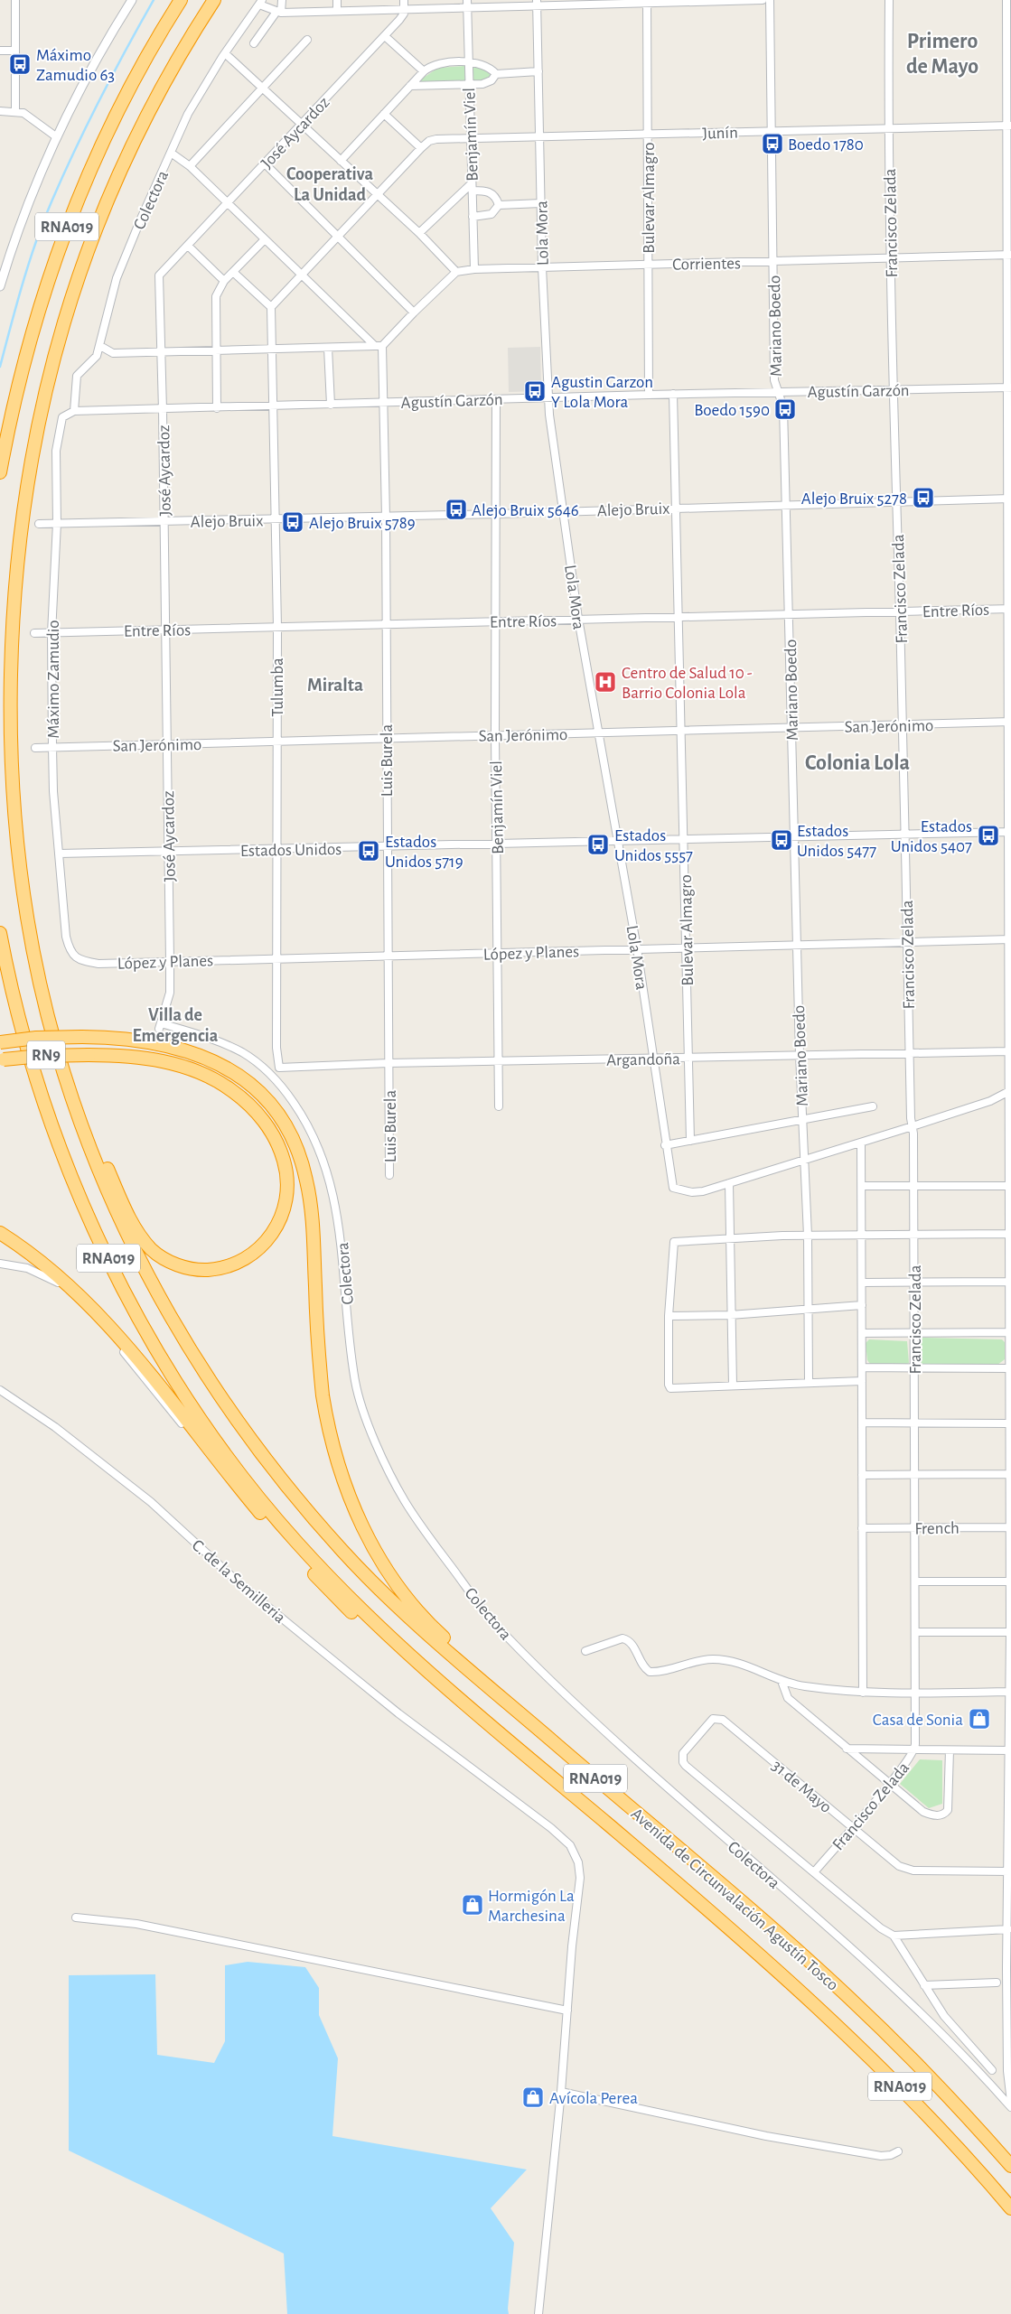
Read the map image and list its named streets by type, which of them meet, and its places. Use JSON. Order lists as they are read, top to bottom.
{
  "streets": {
    "highway": ["RNA019", "RN9", "Avenida de Circunvalación Agustín Tosco"],
    "street": [
      "José Aycardoz",
      "Junín",
      "Benjamín Viel",
      "Bulevar Almagro",
      "Colectora",
      "Francisco Zelada",
      "Lola Mora",
      "Corrientes",
      "Mariano Boedo",
      "Agustín Garzón",
      "Alejo Bruix",
      "Entre Ríos",
      "Máximo Zamudio",
      "Tulumba",
      "San Jerónimo",
      "Luis Burela",
      "Estados Unidos",
      "López y Planes",
      "Argandoña",
      "French",
      "C. de la Semilleria",
      "31 de Mayo"
    ]
  },
  "crossings": [
    ["José Aycardoz", "Colectora"],
    ["José Aycardoz", "Agustín Garzón"],
    ["José Aycardoz", "Alejo Bruix"],
    ["José Aycardoz", "Entre Ríos"],
    ["José Aycardoz", "San Jerónimo"],
    ["José Aycardoz", "Estados Unidos"],
    ["José Aycardoz", "López y Planes"],
    ["Junín", "Benjamín Viel"],
    ["Junín", "Bulevar Almagro"],
    ["Junín", "Francisco Zelada"],
    ["Junín", "Lola Mora"],
    ["Junín", "Mariano Boedo"],
    ["Benjamín Viel", "Corrientes"],
    ["Benjamín Viel", "Agustín Garzón"],
    ["Benjamín Viel", "Alejo Bruix"],
    ["Benjamín Viel", "Entre Ríos"],
    ["Benjamín Viel", "San Jerónimo"],
    ["Benjamín Viel", "Estados Unidos"],
    ["Benjamín Viel", "López y Planes"],
    ["Benjamín Viel", "Argandoña"],
    ["Bulevar Almagro", "Corrientes"],
    ["Bulevar Almagro", "Agustín Garzón"],
    ["Bulevar Almagro", "Alejo Bruix"],
    ["Bulevar Almagro", "Entre Ríos"],
    ["Bulevar Almagro", "San Jerónimo"],
    ["Bulevar Almagro", "Estados Unidos"],
    ["Bulevar Almagro", "López y Planes"],
    ["Bulevar Almagro", "Argandoña"],
    ["Colectora", "Agustín Garzón"],
    ["Colectora", "Máximo Zamudio"],
    ["Francisco Zelada", "Corrientes"],
    ["Francisco Zelada", "Agustín Garzón"],
    ["Francisco Zelada", "Alejo Bruix"],
    ["Francisco Zelada", "Entre Ríos"],
    ["Francisco Zelada", "San Jerónimo"],
    ["Francisco Zelada", "Estados Unidos"],
    ["Francisco Zelada", "López y Planes"],
    ["Francisco Zelada", "Argandoña"],
    ["Francisco Zelada", "French"],
    ["Francisco Zelada", "31 de Mayo"],
    ["Lola Mora", "Corrientes"],
    ["Lola Mora", "Agustín Garzón"],
    ["Lola Mora", "Alejo Bruix"],
    ["Lola Mora", "Entre Ríos"],
    ["Lola Mora", "San Jerónimo"],
    ["Lola Mora", "Estados Unidos"],
    ["Lola Mora", "López y Planes"],
    ["Lola Mora", "Argandoña"],
    ["Corrientes", "Mariano Boedo"],
    ["Mariano Boedo", "Agustín Garzón"],
    ["Mariano Boedo", "Alejo Bruix"],
    ["Mariano Boedo", "Entre Ríos"],
    ["Mariano Boedo", "San Jerónimo"],
    ["Mariano Boedo", "Estados Unidos"],
    ["Mariano Boedo", "López y Planes"],
    ["Mariano Boedo", "Argandoña"],
    ["Agustín Garzón", "Máximo Zamudio"],
    ["Agustín Garzón", "Tulumba"],
    ["Agustín Garzón", "Luis Burela"],
    ["Alejo Bruix", "Máximo Zamudio"],
    ["Alejo Bruix", "Tulumba"],
    ["Alejo Bruix", "Luis Burela"],
    ["Entre Ríos", "Máximo Zamudio"],
    ["Entre Ríos", "Tulumba"],
    ["Entre Ríos", "Luis Burela"],
    ["Máximo Zamudio", "San Jerónimo"],
    ["Máximo Zamudio", "Estados Unidos"],
    ["Máximo Zamudio", "López y Planes"],
    ["Tulumba", "San Jerónimo"],
    ["Tulumba", "Estados Unidos"],
    ["Tulumba", "López y Planes"],
    ["Tulumba", "Argandoña"],
    ["San Jerónimo", "Luis Burela"],
    ["Luis Burela", "Estados Unidos"],
    ["Luis Burela", "López y Planes"],
    ["Luis Burela", "Argandoña"],
    ["RN9", "Avenida de Circunvalación Agustín Tosco"]
  ],
  "districts": [
    "Primero de Mayo",
    "Cooperativa La Unidad",
    "Miralta",
    "Colonia Lola",
    "Villa de Emergencia"
  ],
  "places": {
    "bus stop": [
      "Máximo Zamudio 63",
      "Boedo 1780",
      "Agustin Garzon Y Lola Mora",
      "Boedo 1590",
      "Alejo Bruix 5278",
      "Alejo Bruix 5646",
      "Alejo Bruix 5789",
      "Estados Unidos 5407",
      "Estados Unidos 5477",
      "Estados Unidos 5557",
      "Estados Unidos 5719"
    ],
    "hospital": ["Centro de Salud 10 - Barrio Colonia Lola"],
    "shop": ["Casa de Sonia", "Hormigón La Marchesina", "Avícola Perea"]
  }
}
